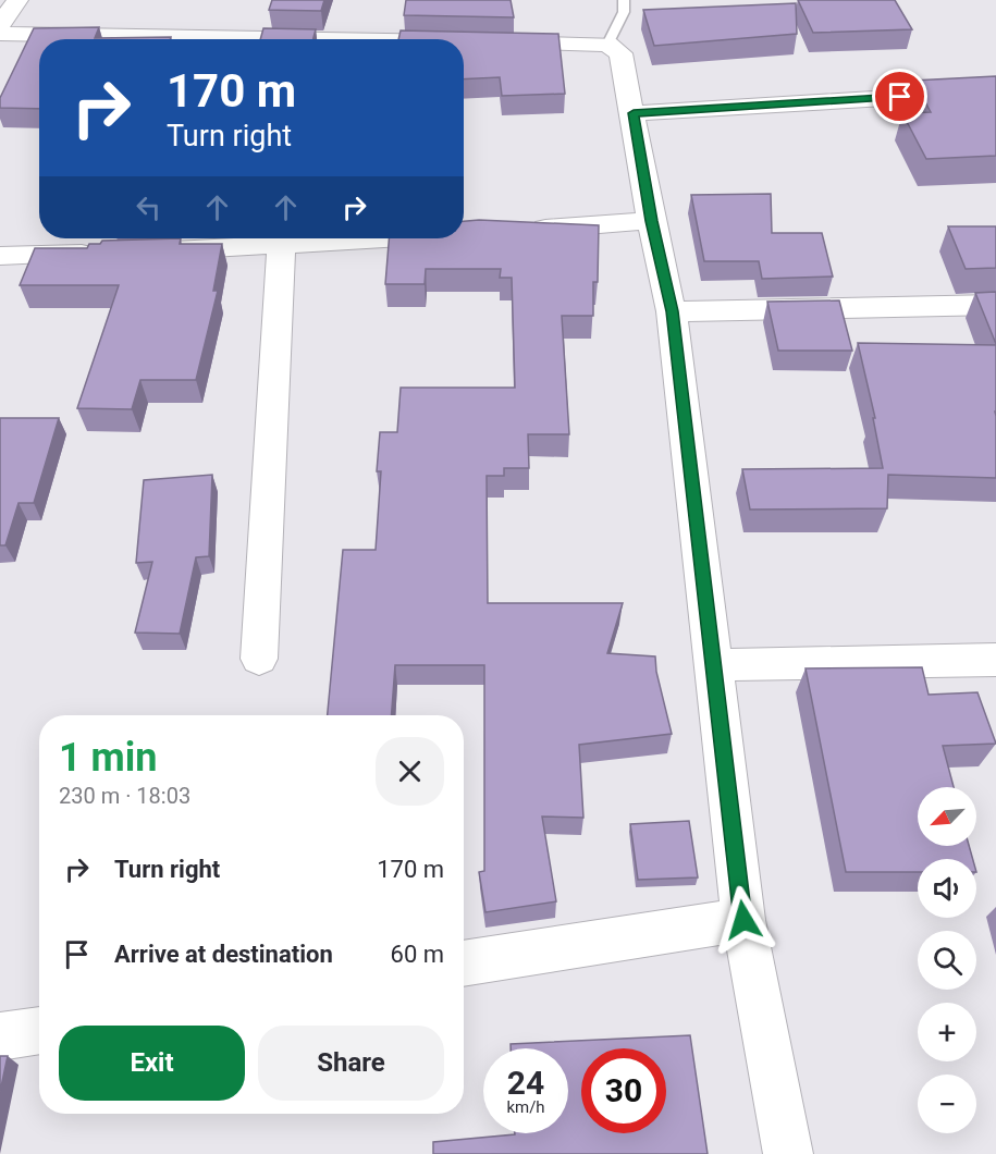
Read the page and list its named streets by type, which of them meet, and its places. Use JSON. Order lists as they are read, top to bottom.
{
  "north": "bottom left",
  "page": {
    "turn": ["170 m", "Turn right"],
    "heading": ["1 min", "230 m · 18:03"],
    "map_buttons": ["+", "−"],
    "list": [
      {
        "name": "Turn right",
        "value": "170 m"
      },
      {
        "name": "Arrive at destination",
        "value": "60 m"
      }
    ],
    "buttons": ["Exit", "Share"],
    "speed": "24 km/h",
    "limit": "30"
  }
}
